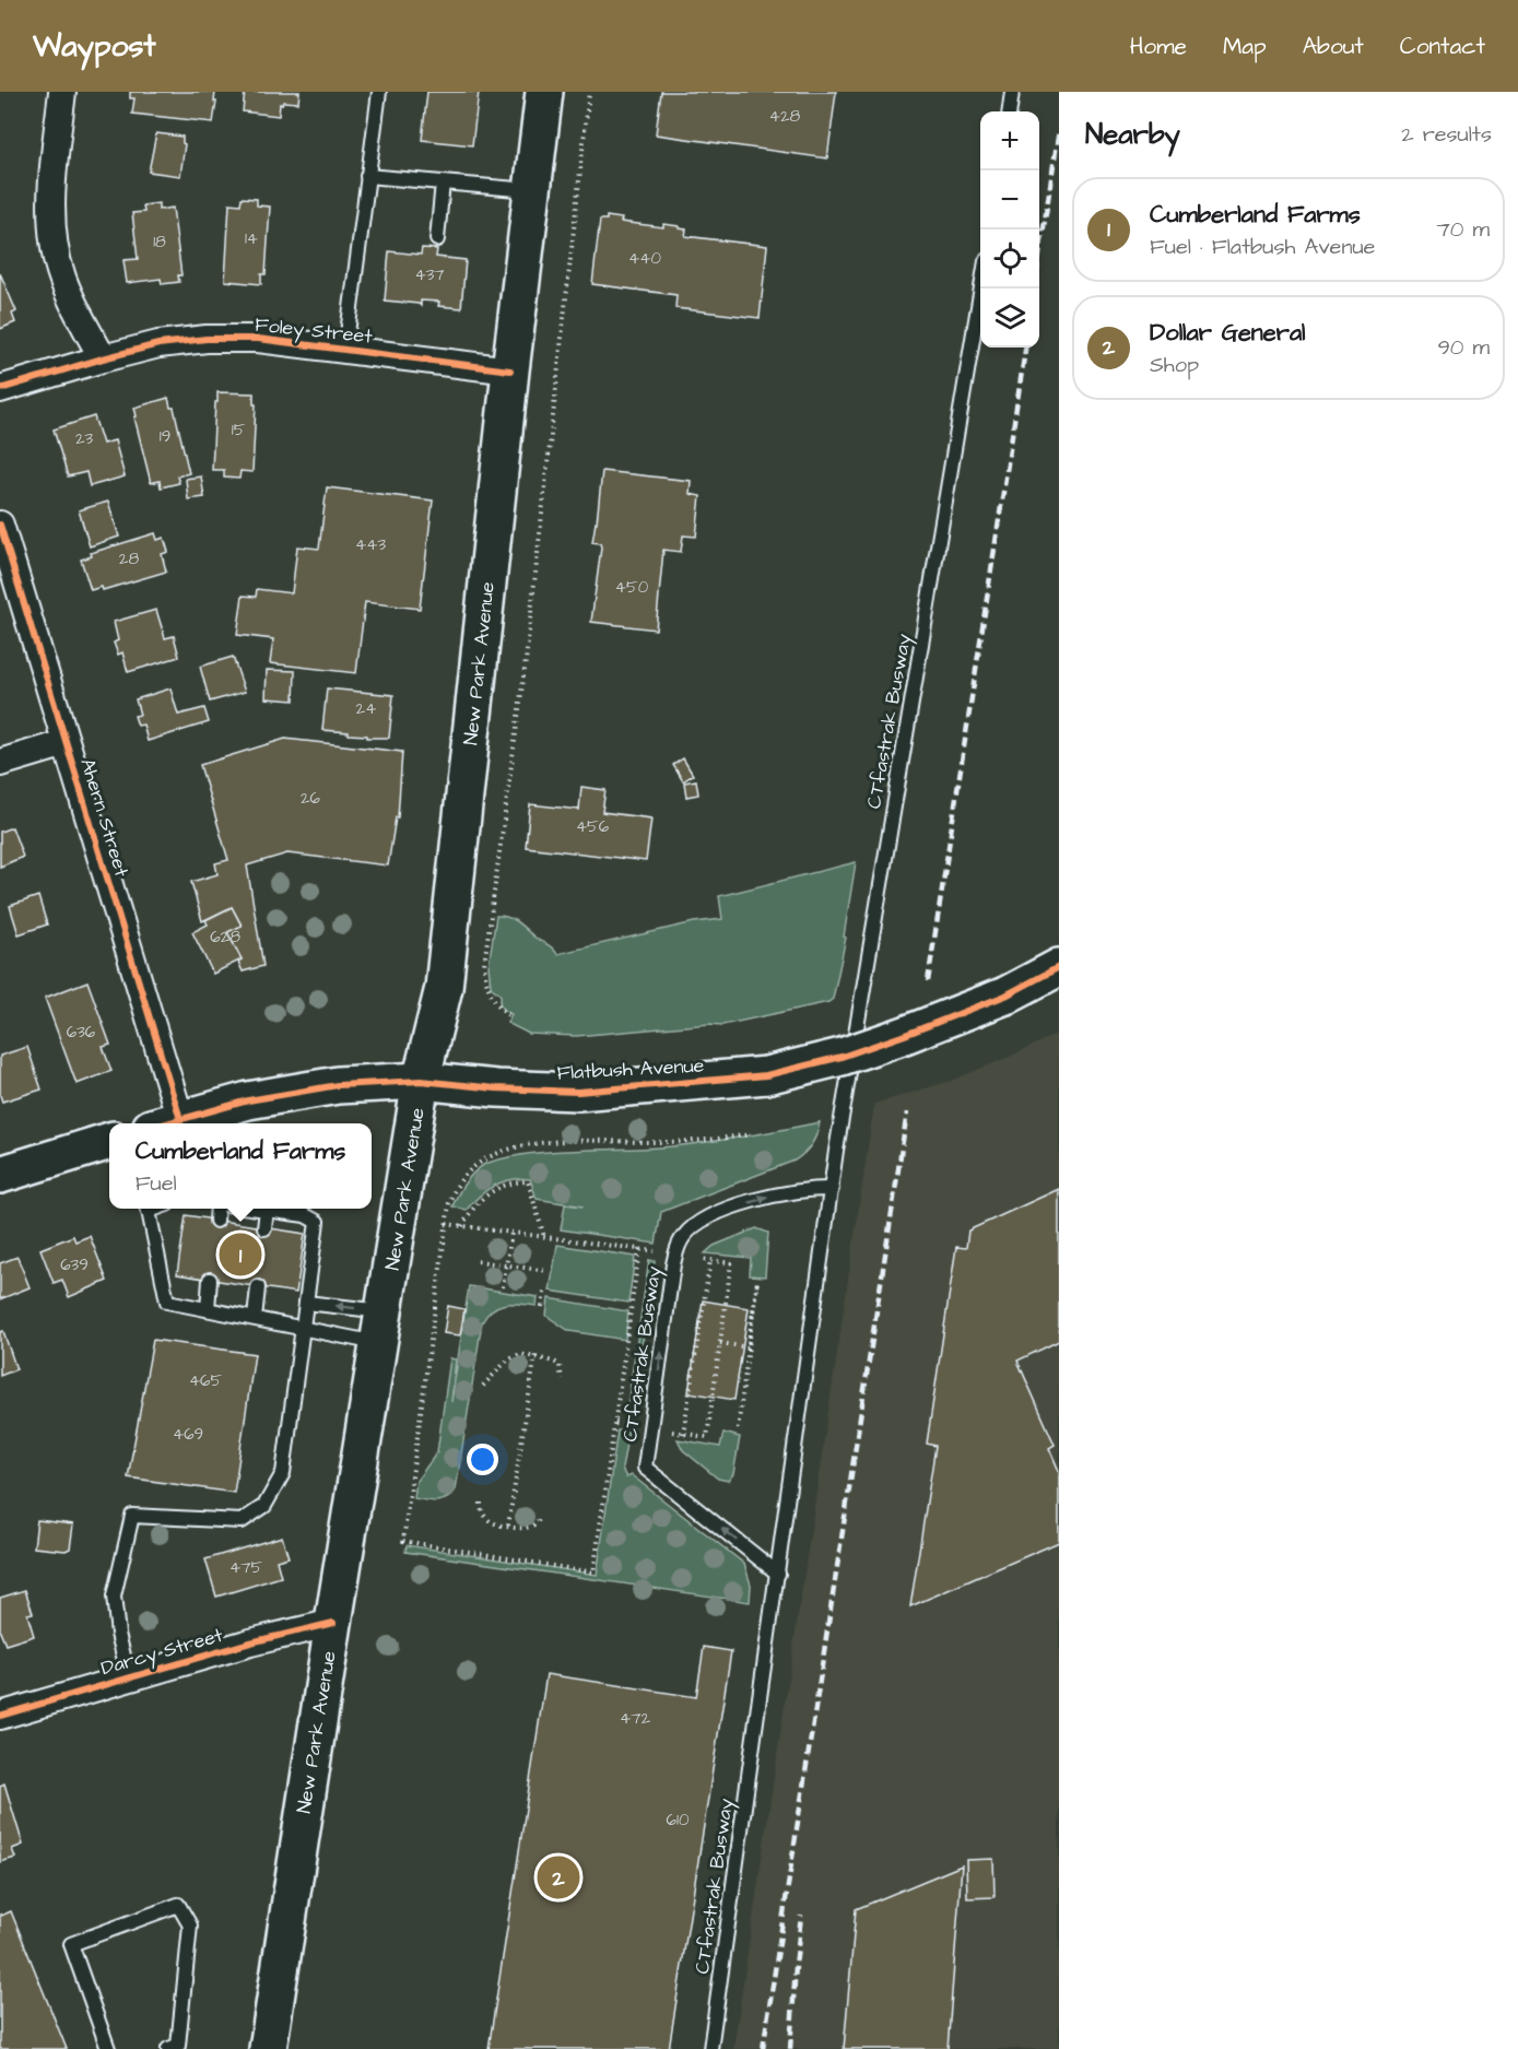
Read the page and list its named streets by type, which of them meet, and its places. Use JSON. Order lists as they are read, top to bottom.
{
  "streets": {
    "main road": ["New Park Avenue", "Flatbush Avenue"],
    "street": ["Foley Street", "Ahern Street", "Darcy Street"],
    "lane": ["CTfastrak Busway"]
  },
  "crossings": [
    ["Foley Street", "New Park Avenue"],
    ["New Park Avenue", "Flatbush Avenue"],
    ["New Park Avenue", "Darcy Street"],
    ["Ahern Street", "Flatbush Avenue"]
  ],
  "house_numbers": [
    "428",
    "14",
    "18",
    "440",
    "437",
    "15",
    "19",
    "23",
    "443",
    "28",
    "450",
    "24",
    "26",
    "456",
    "628",
    "636",
    "639",
    "465",
    "469",
    "475",
    "472",
    "610"
  ],
  "page": {
    "header": "Waypost",
    "nav": [
      "Home",
      "Map",
      "About",
      "Contact"
    ],
    "heading": ["Nearby", "2 results"],
    "map_buttons": ["+", "−"],
    "list": [
      {
        "mark": "1",
        "name": "Cumberland Farms",
        "note": "Fuel · Flatbush Avenue",
        "value": "70 m"
      },
      {
        "mark": "2",
        "name": "Dollar General",
        "note": "Shop",
        "value": "90 m"
      }
    ],
    "popup": ["Cumberland Farms", "Fuel"],
    "pins": ["1", "2"]
  }
}
